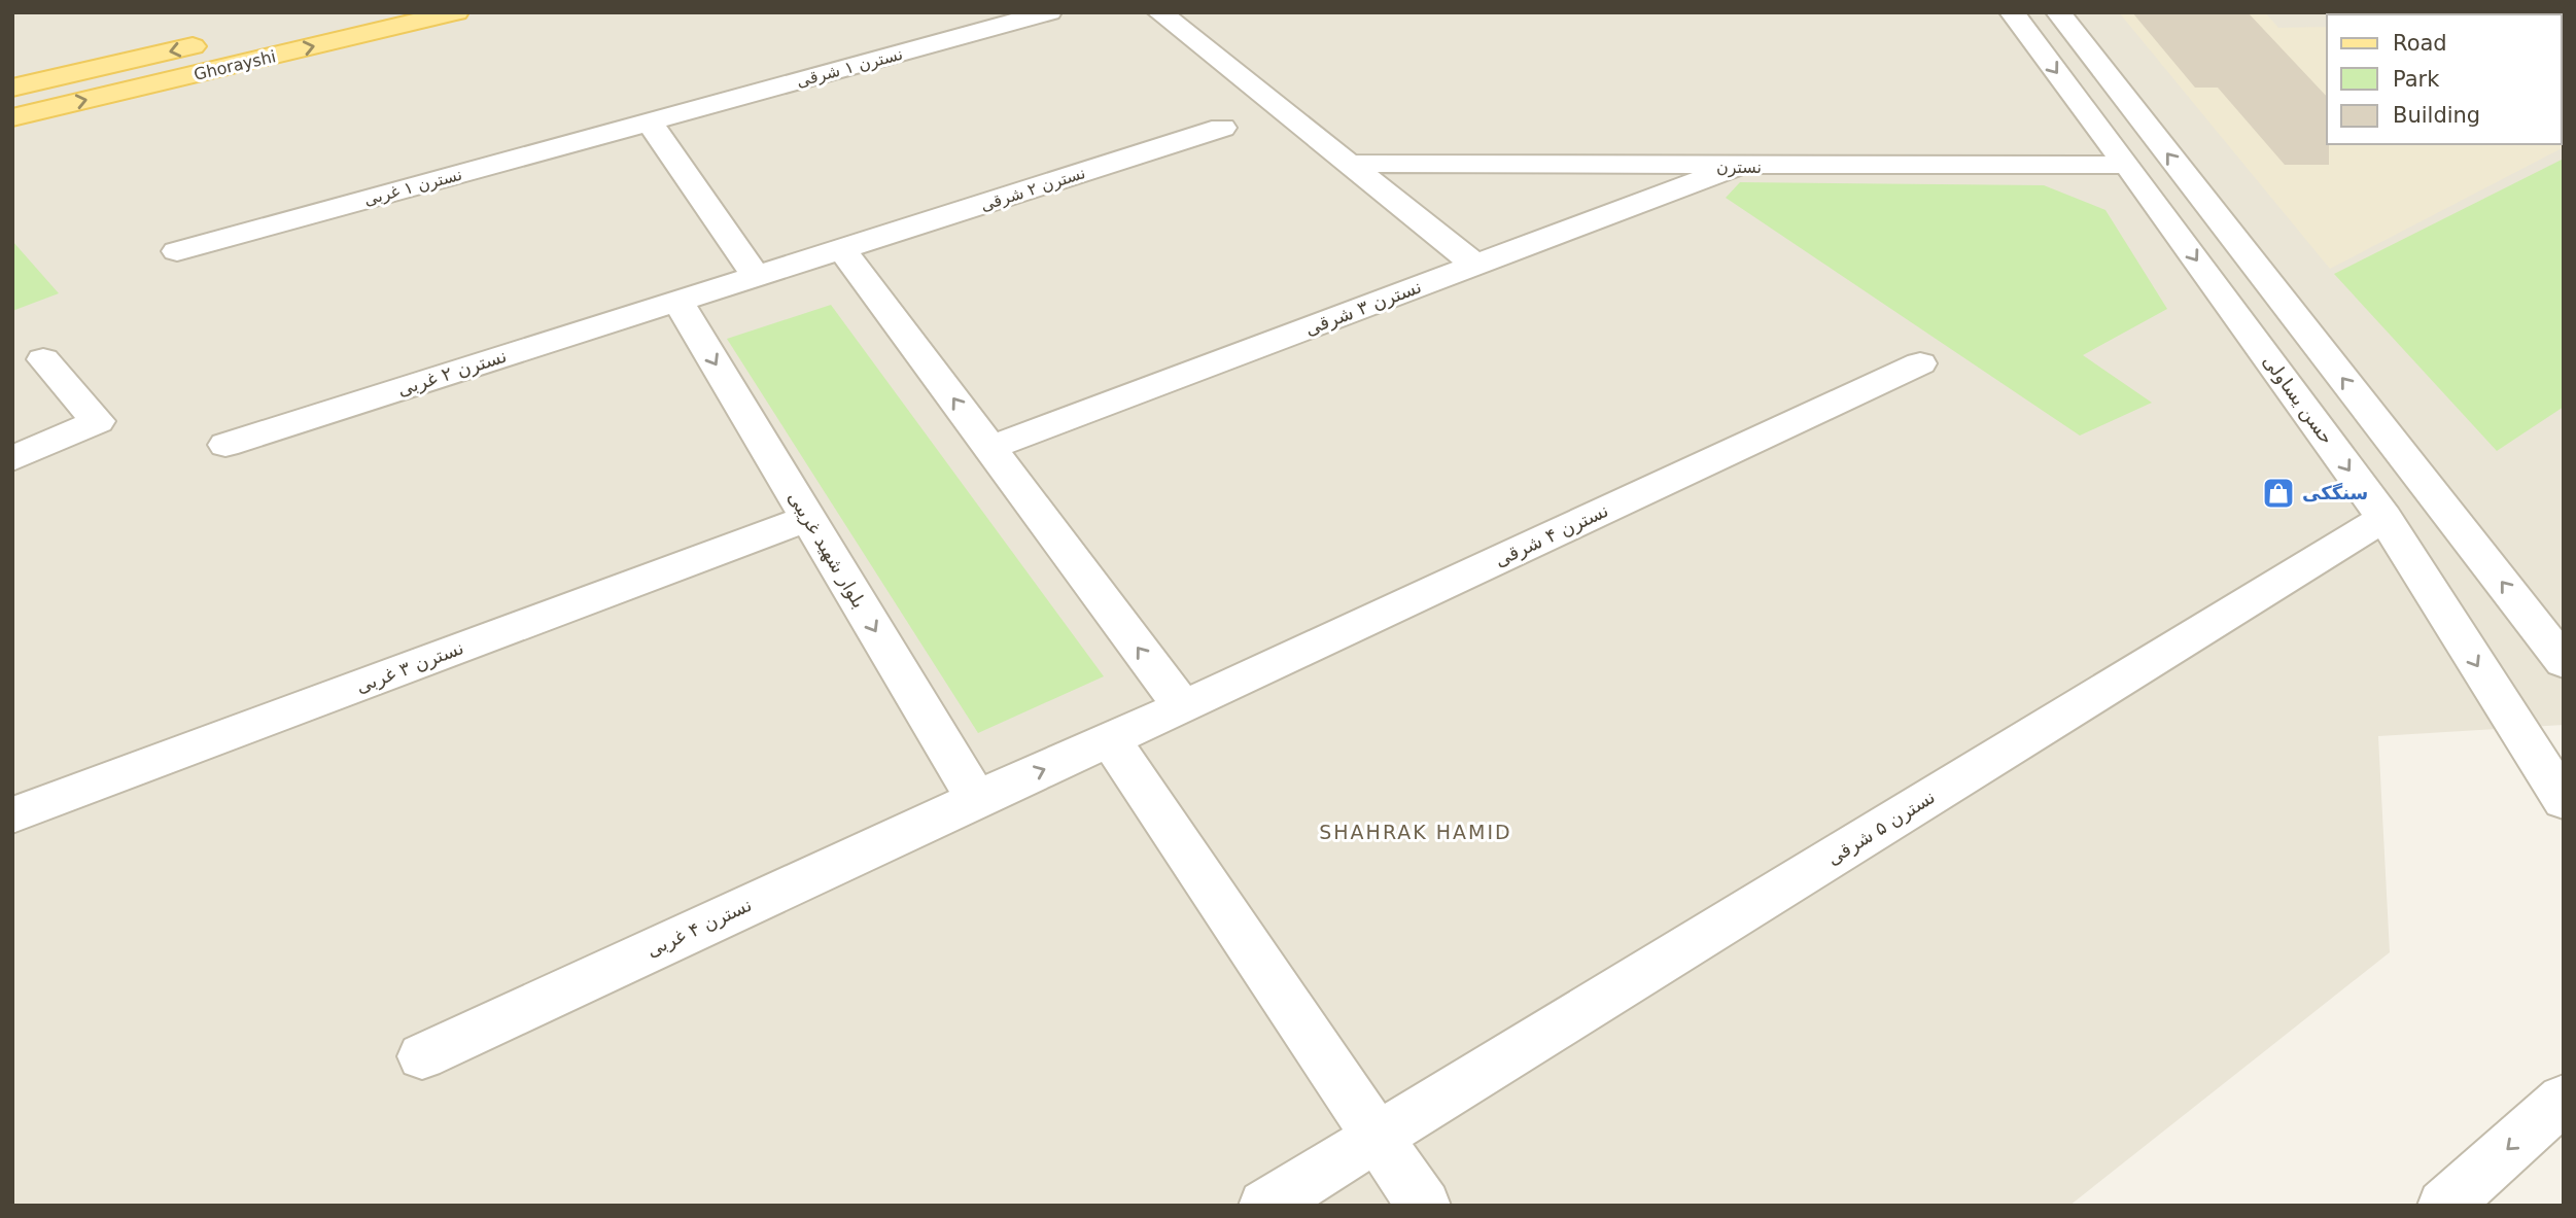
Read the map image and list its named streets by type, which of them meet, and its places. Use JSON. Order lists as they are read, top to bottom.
{
  "streets": {
    "main road": ["Ghorayshi"],
    "street": [
      "نسترن ۱ شرقی",
      "نسترن",
      "نسترن ۱ غربی",
      "نسترن ۲ شرقی",
      "نسترن ۳ شرقی",
      "نسترن ۲ غربی",
      "حسن یساولی",
      "نسترن ۴ شرقی",
      "بلوار شهید غریبی",
      "نسترن ۳ غربی",
      "نسترن ۵ شرقی",
      "نسترن ۴ غربی"
    ]
  },
  "crossings": [
    ["نسترن ۱ شرقی", "نسترن ۱ غربی"],
    ["نسترن", "نسترن ۳ شرقی"],
    ["نسترن", "حسن یساولی"],
    ["نسترن ۲ شرقی", "نسترن ۲ غربی"],
    ["نسترن ۲ غربی", "بلوار شهید غریبی"],
    ["حسن یساولی", "نسترن ۵ شرقی"],
    ["نسترن ۴ شرقی", "نسترن ۴ غربی"],
    ["بلوار شهید غریبی", "نسترن ۳ غربی"],
    ["بلوار شهید غریبی", "نسترن ۴ غربی"]
  ],
  "districts": ["SHAHRAK HAMID"],
  "places": {
    "shop": ["سنگکی"]
  },
  "legend": ["Road", "Park", "Building"]
}
